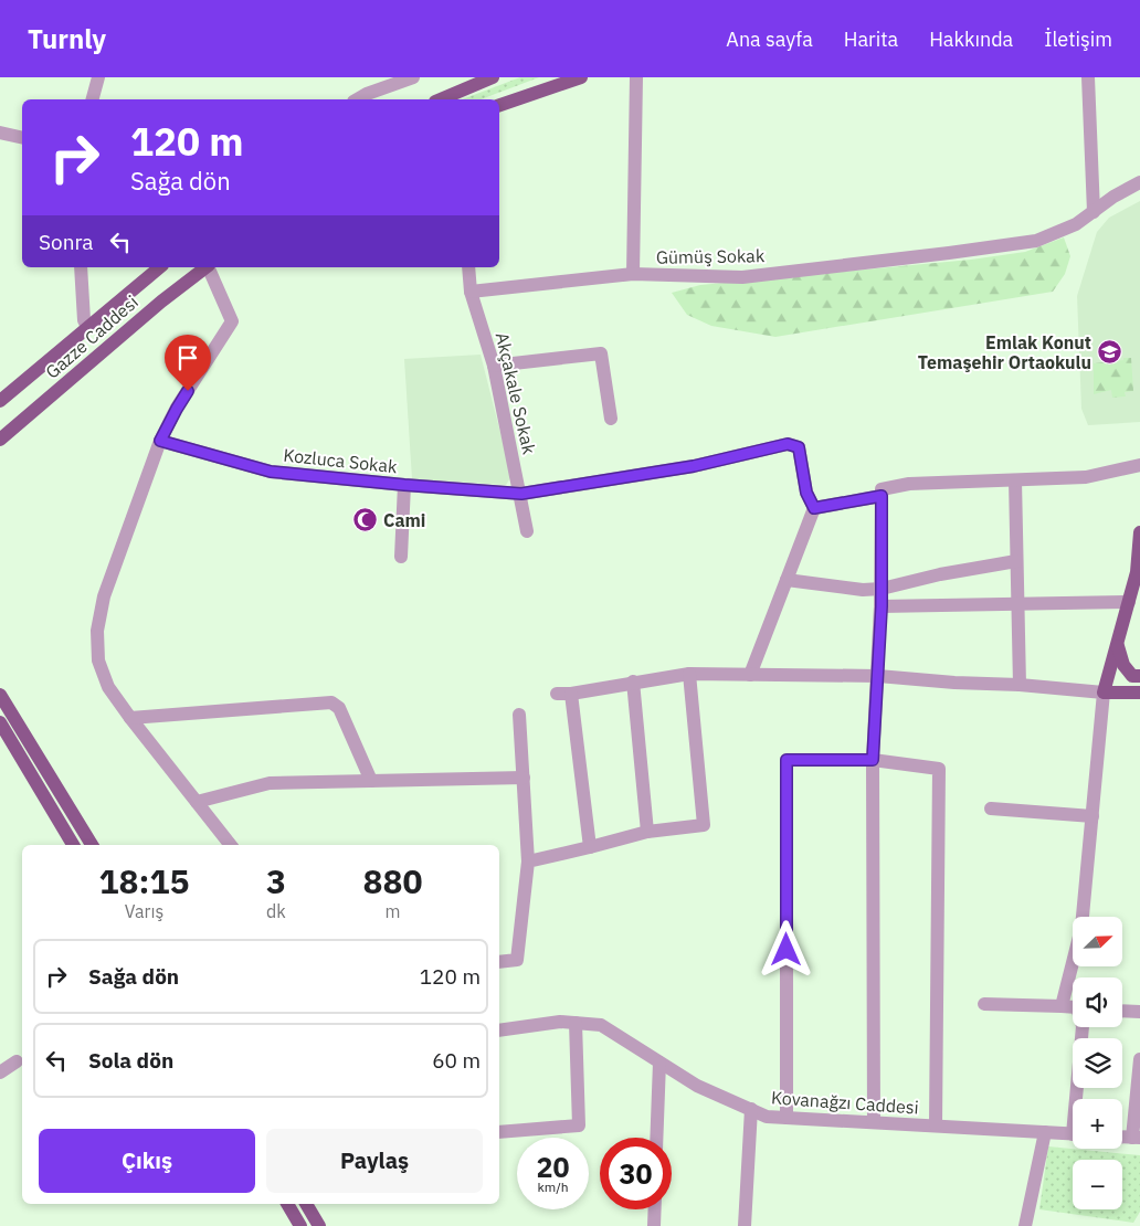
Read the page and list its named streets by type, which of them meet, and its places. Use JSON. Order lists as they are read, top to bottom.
{
  "streets": {
    "main road": ["Gazze Caddesi"],
    "street": [
      "Gümüş Sokak",
      "Akçakale Sokak",
      "Kozluca Sokak",
      "Kovanağzı Caddesi"
    ]
  },
  "crossings": [
    ["Gümüş Sokak", "Akçakale Sokak"],
    ["Akçakale Sokak", "Kozluca Sokak"]
  ],
  "places": {
    "school or university": ["Emlak Konut Temaşehir Ortaokulu"],
    "mosque": ["Cami"]
  },
  "north": "top right",
  "page": {
    "header": "Turnly",
    "nav": [
      "Ana sayfa",
      "Harita",
      "Hakkında",
      "İletişim"
    ],
    "turn": ["120 m", "Sağa dön"],
    "then": "Sonra",
    "eta": [
      "18:15",
      "Varış",
      "3",
      "dk",
      "880",
      "m"
    ],
    "map_buttons": ["+", "−"],
    "list": [
      {
        "name": "Sağa dön",
        "value": "120 m"
      },
      {
        "name": "Sola dön",
        "value": "60 m"
      }
    ],
    "buttons": ["Çıkış", "Paylaş"],
    "speed": "20 km/h",
    "limit": "30"
  }
}
